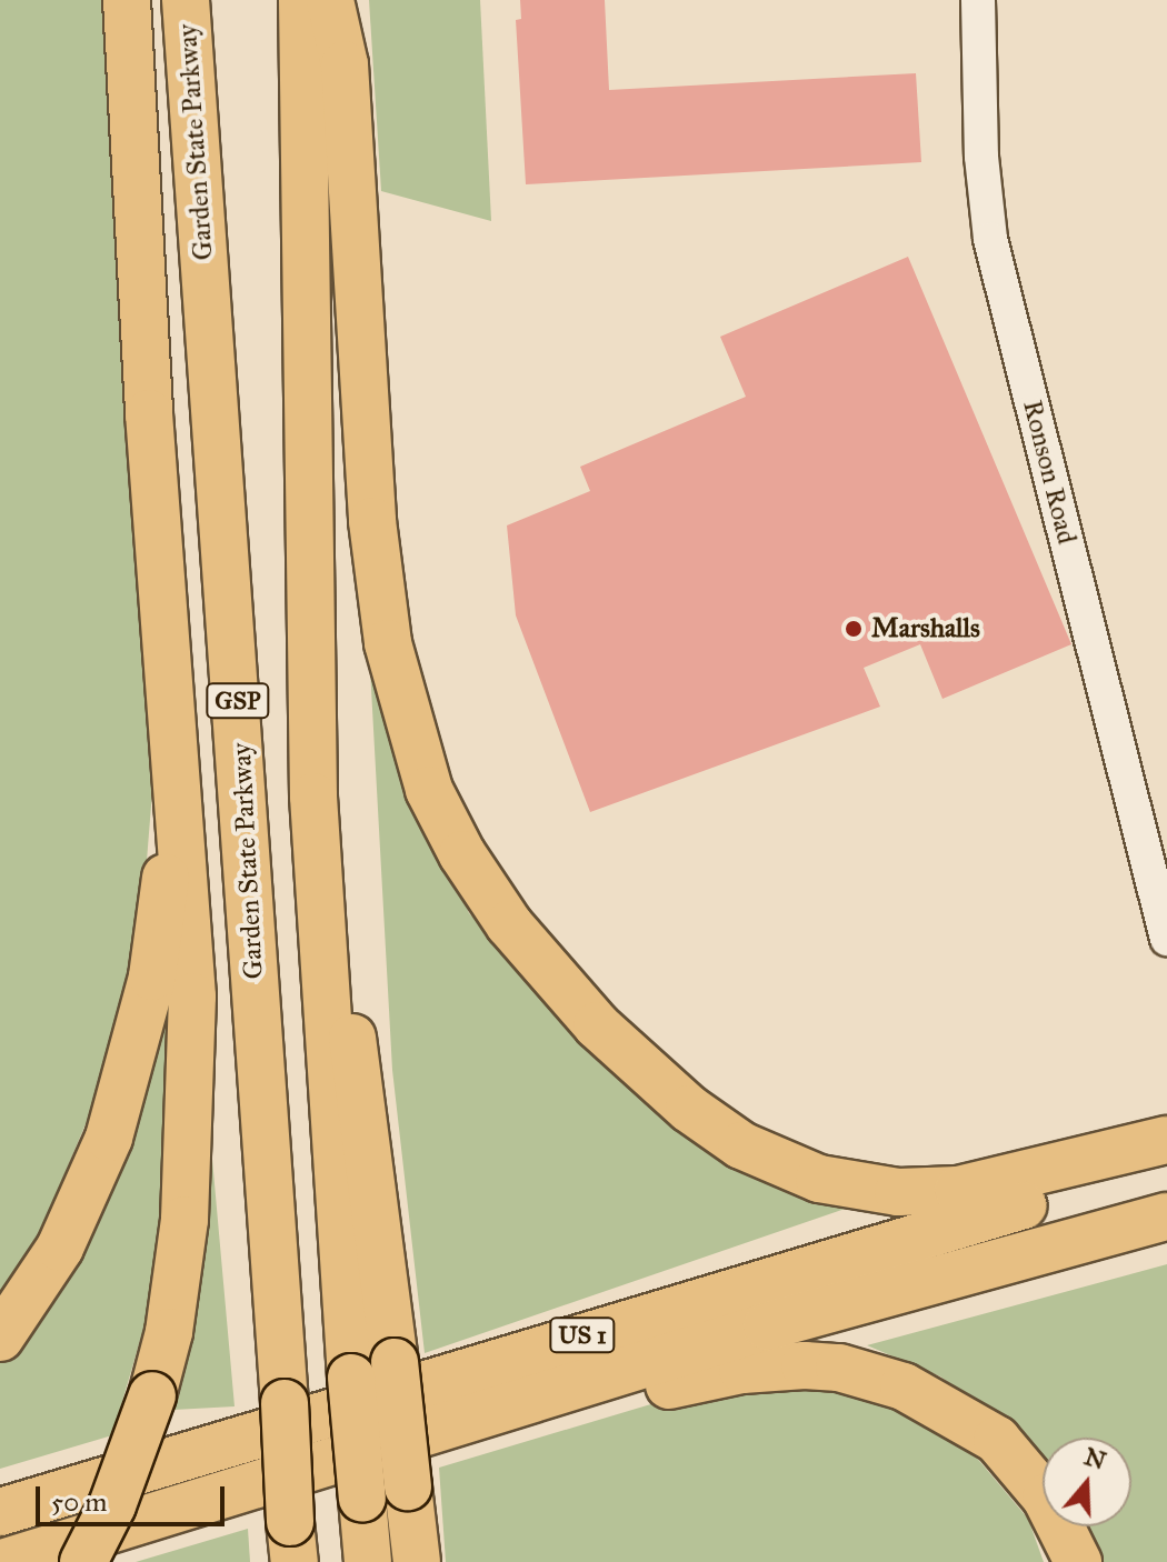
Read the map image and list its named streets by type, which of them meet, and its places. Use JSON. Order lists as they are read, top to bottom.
{
  "streets": {
    "highway": ["Garden State Parkway", "GSP", "US 1"],
    "street": ["Ronson Road"]
  },
  "places": ["Marshalls"],
  "scale_bar": "50 m",
  "north": "top"
}
